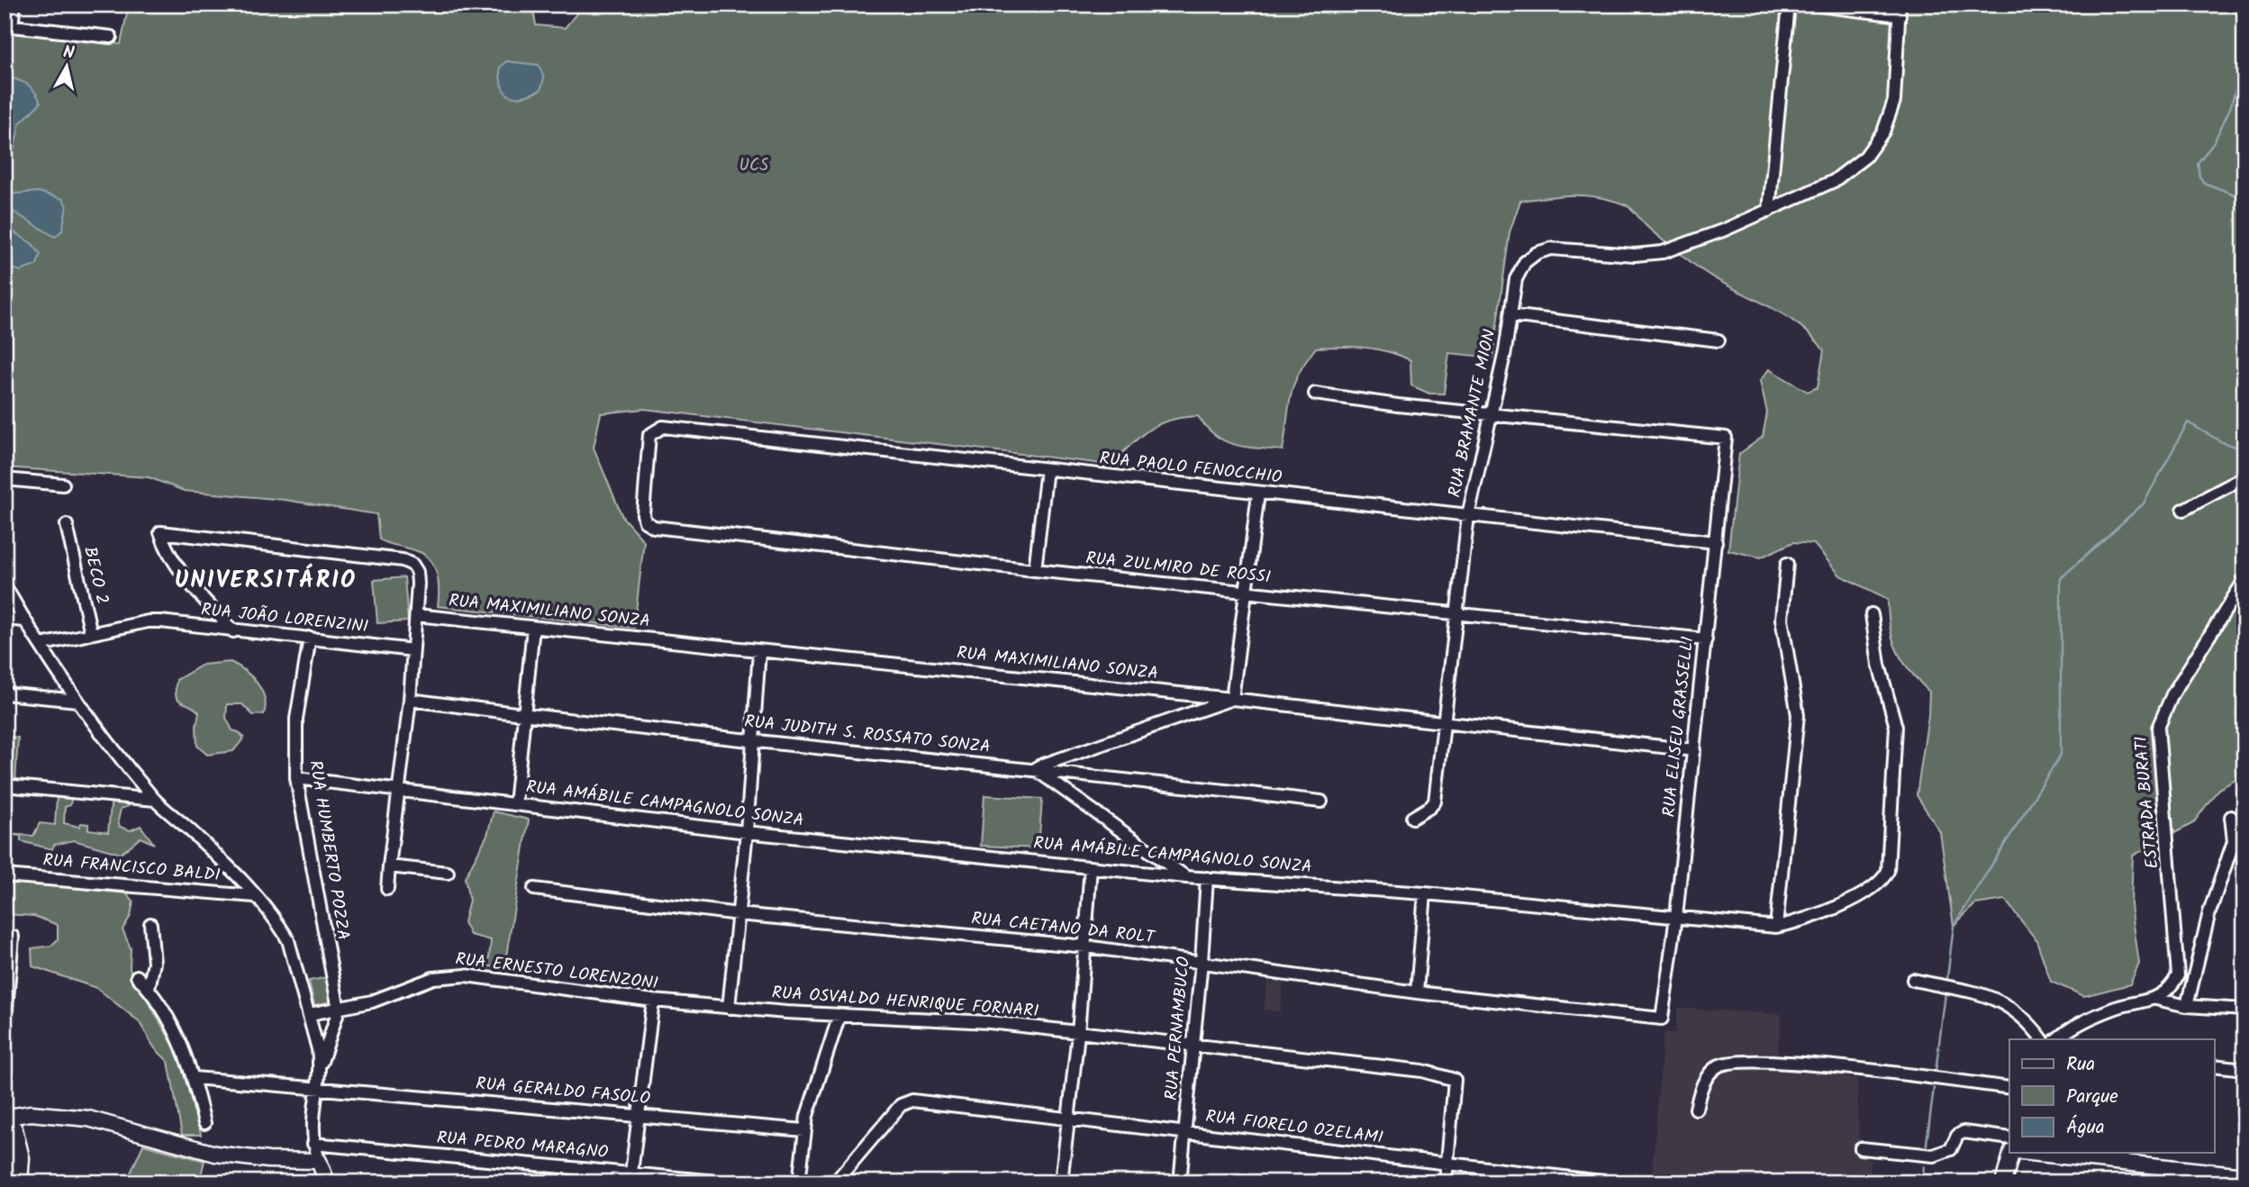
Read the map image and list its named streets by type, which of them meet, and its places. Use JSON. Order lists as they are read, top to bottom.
{
  "streets": {
    "street": [
      "RUA BRAMANTE MION",
      "RUA PAOLO FENOCCHIO",
      "RUA ZULMIRO DE ROSSI",
      "BECO 2",
      "RUA MAXIMILIANO SONZA",
      "RUA JOÃO LORENZINI",
      "RUA ELISEU GRASSELLI",
      "RUA JUDITH S. ROSSATO SONZA",
      "ESTRADA BURATI",
      "RUA AMÁBILE CAMPAGNOLO SONZA",
      "RUA HUMBERTO POZZA",
      "RUA FRANCISCO BALDI",
      "RUA CAETANO DA ROLT",
      "RUA ERNESTO LORENZONI",
      "RUA OSVALDO HENRIQUE FORNARI",
      "RUA PERNAMBUCO",
      "RUA GERALDO FASOLO",
      "RUA FIORELO OZELAMI",
      "RUA PEDRO MARAGNO"
    ]
  },
  "crossings": [
    ["RUA BRAMANTE MION", "RUA PAOLO FENOCCHIO"],
    ["RUA BRAMANTE MION", "RUA ZULMIRO DE ROSSI"],
    ["RUA BRAMANTE MION", "RUA MAXIMILIANO SONZA"],
    ["RUA BRAMANTE MION", "RUA ELISEU GRASSELLI"],
    ["RUA PAOLO FENOCCHIO", "RUA ZULMIRO DE ROSSI"],
    ["RUA PAOLO FENOCCHIO", "RUA ELISEU GRASSELLI"],
    ["RUA ZULMIRO DE ROSSI", "RUA ELISEU GRASSELLI"],
    ["BECO 2", "RUA JOÃO LORENZINI"],
    ["RUA MAXIMILIANO SONZA", "RUA ELISEU GRASSELLI"],
    ["RUA JOÃO LORENZINI", "RUA HUMBERTO POZZA"],
    ["RUA ELISEU GRASSELLI", "RUA AMÁBILE CAMPAGNOLO SONZA"],
    ["RUA ELISEU GRASSELLI", "RUA CAETANO DA ROLT"],
    ["RUA AMÁBILE CAMPAGNOLO SONZA", "RUA HUMBERTO POZZA"],
    ["RUA AMÁBILE CAMPAGNOLO SONZA", "RUA PERNAMBUCO"],
    ["RUA HUMBERTO POZZA", "RUA ERNESTO LORENZONI"],
    ["RUA CAETANO DA ROLT", "RUA PERNAMBUCO"],
    ["RUA ERNESTO LORENZONI", "RUA OSVALDO HENRIQUE FORNARI"],
    ["RUA OSVALDO HENRIQUE FORNARI", "RUA PERNAMBUCO"],
    ["RUA OSVALDO HENRIQUE FORNARI", "RUA FIORELO OZELAMI"],
    ["RUA PERNAMBUCO", "RUA FIORELO OZELAMI"]
  ],
  "districts": ["UNIVERSITÁRIO"],
  "parks": ["UCS"],
  "legend": ["Rua", "Parque", "Água"],
  "north": "top"
}
